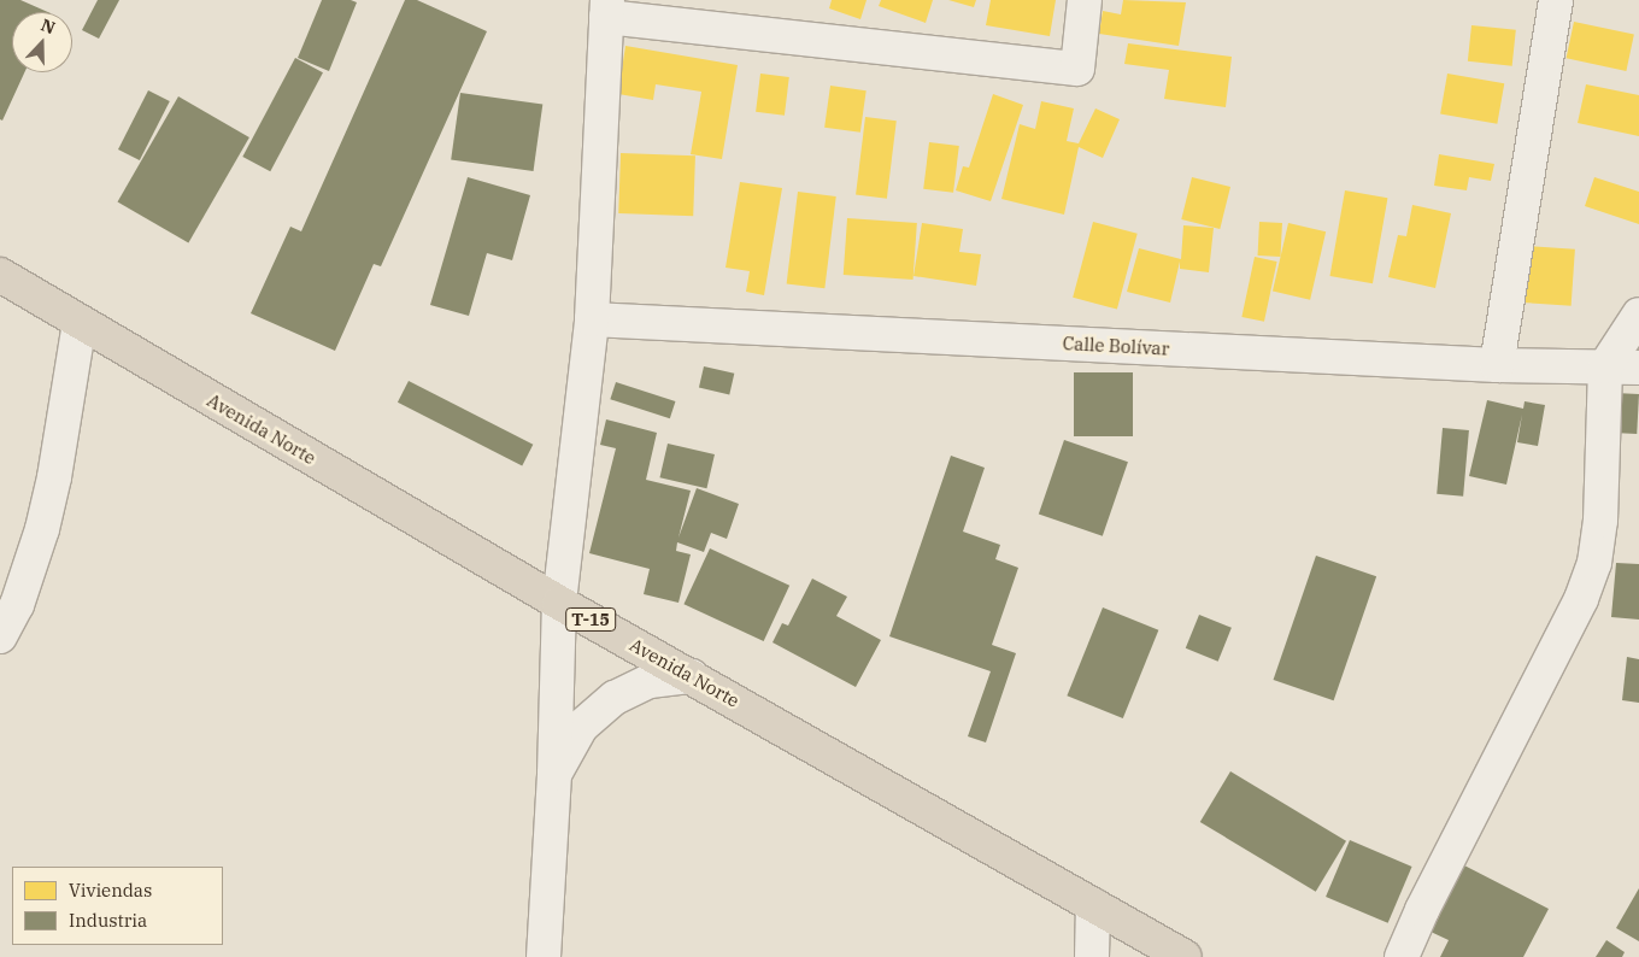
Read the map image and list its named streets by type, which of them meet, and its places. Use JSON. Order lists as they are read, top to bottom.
{
  "streets": {
    "highway": ["Avenida Norte", "T-15"],
    "street": ["Calle Bolívar"]
  },
  "legend": ["Viviendas", "Industria"],
  "north": "top"
}
